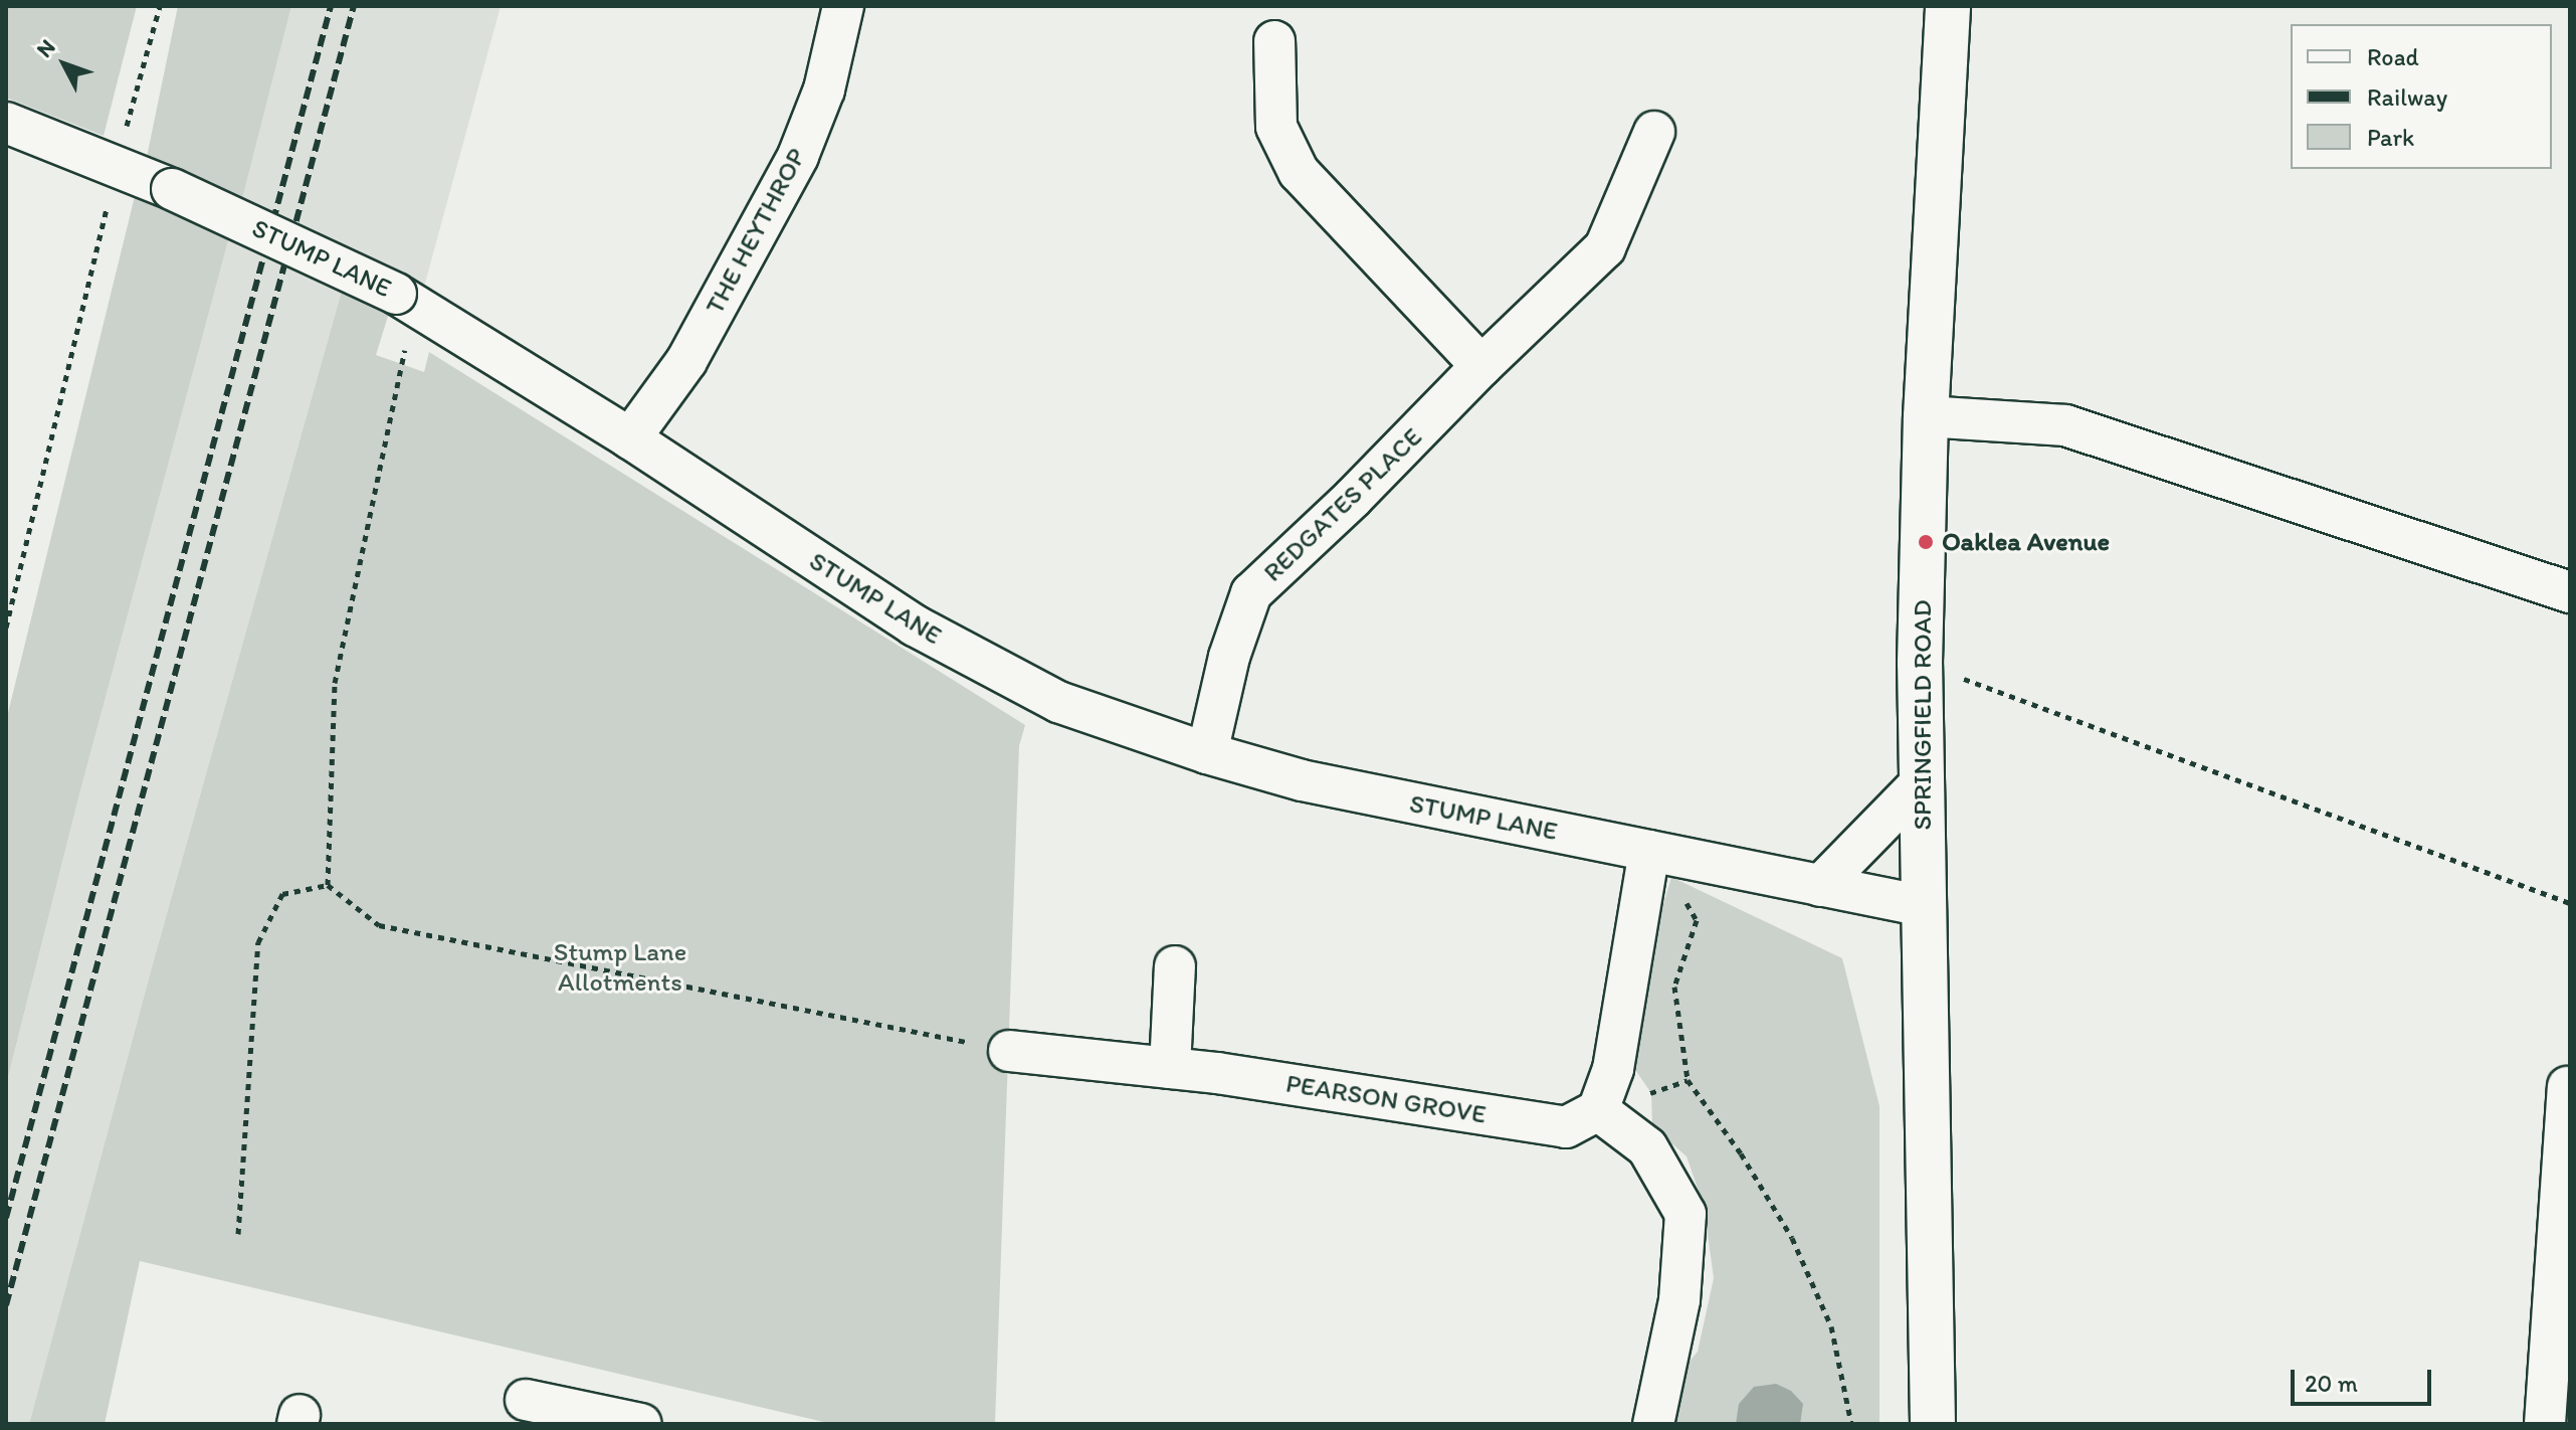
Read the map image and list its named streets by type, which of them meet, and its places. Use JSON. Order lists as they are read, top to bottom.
{
  "streets": {
    "main road": ["SPRINGFIELD ROAD"],
    "street": [
      "THE HEYTHROP",
      "STUMP LANE",
      "REDGATES PLACE",
      "PEARSON GROVE"
    ]
  },
  "crossings": [
    ["THE HEYTHROP", "STUMP LANE"],
    ["STUMP LANE", "REDGATES PLACE"],
    ["STUMP LANE", "SPRINGFIELD ROAD"]
  ],
  "parks": ["Stump Lane Allotments"],
  "places": ["Oaklea Avenue"],
  "legend": ["Road", "Railway", "Park"],
  "scale_bar": "20 m",
  "north": "top left"
}
